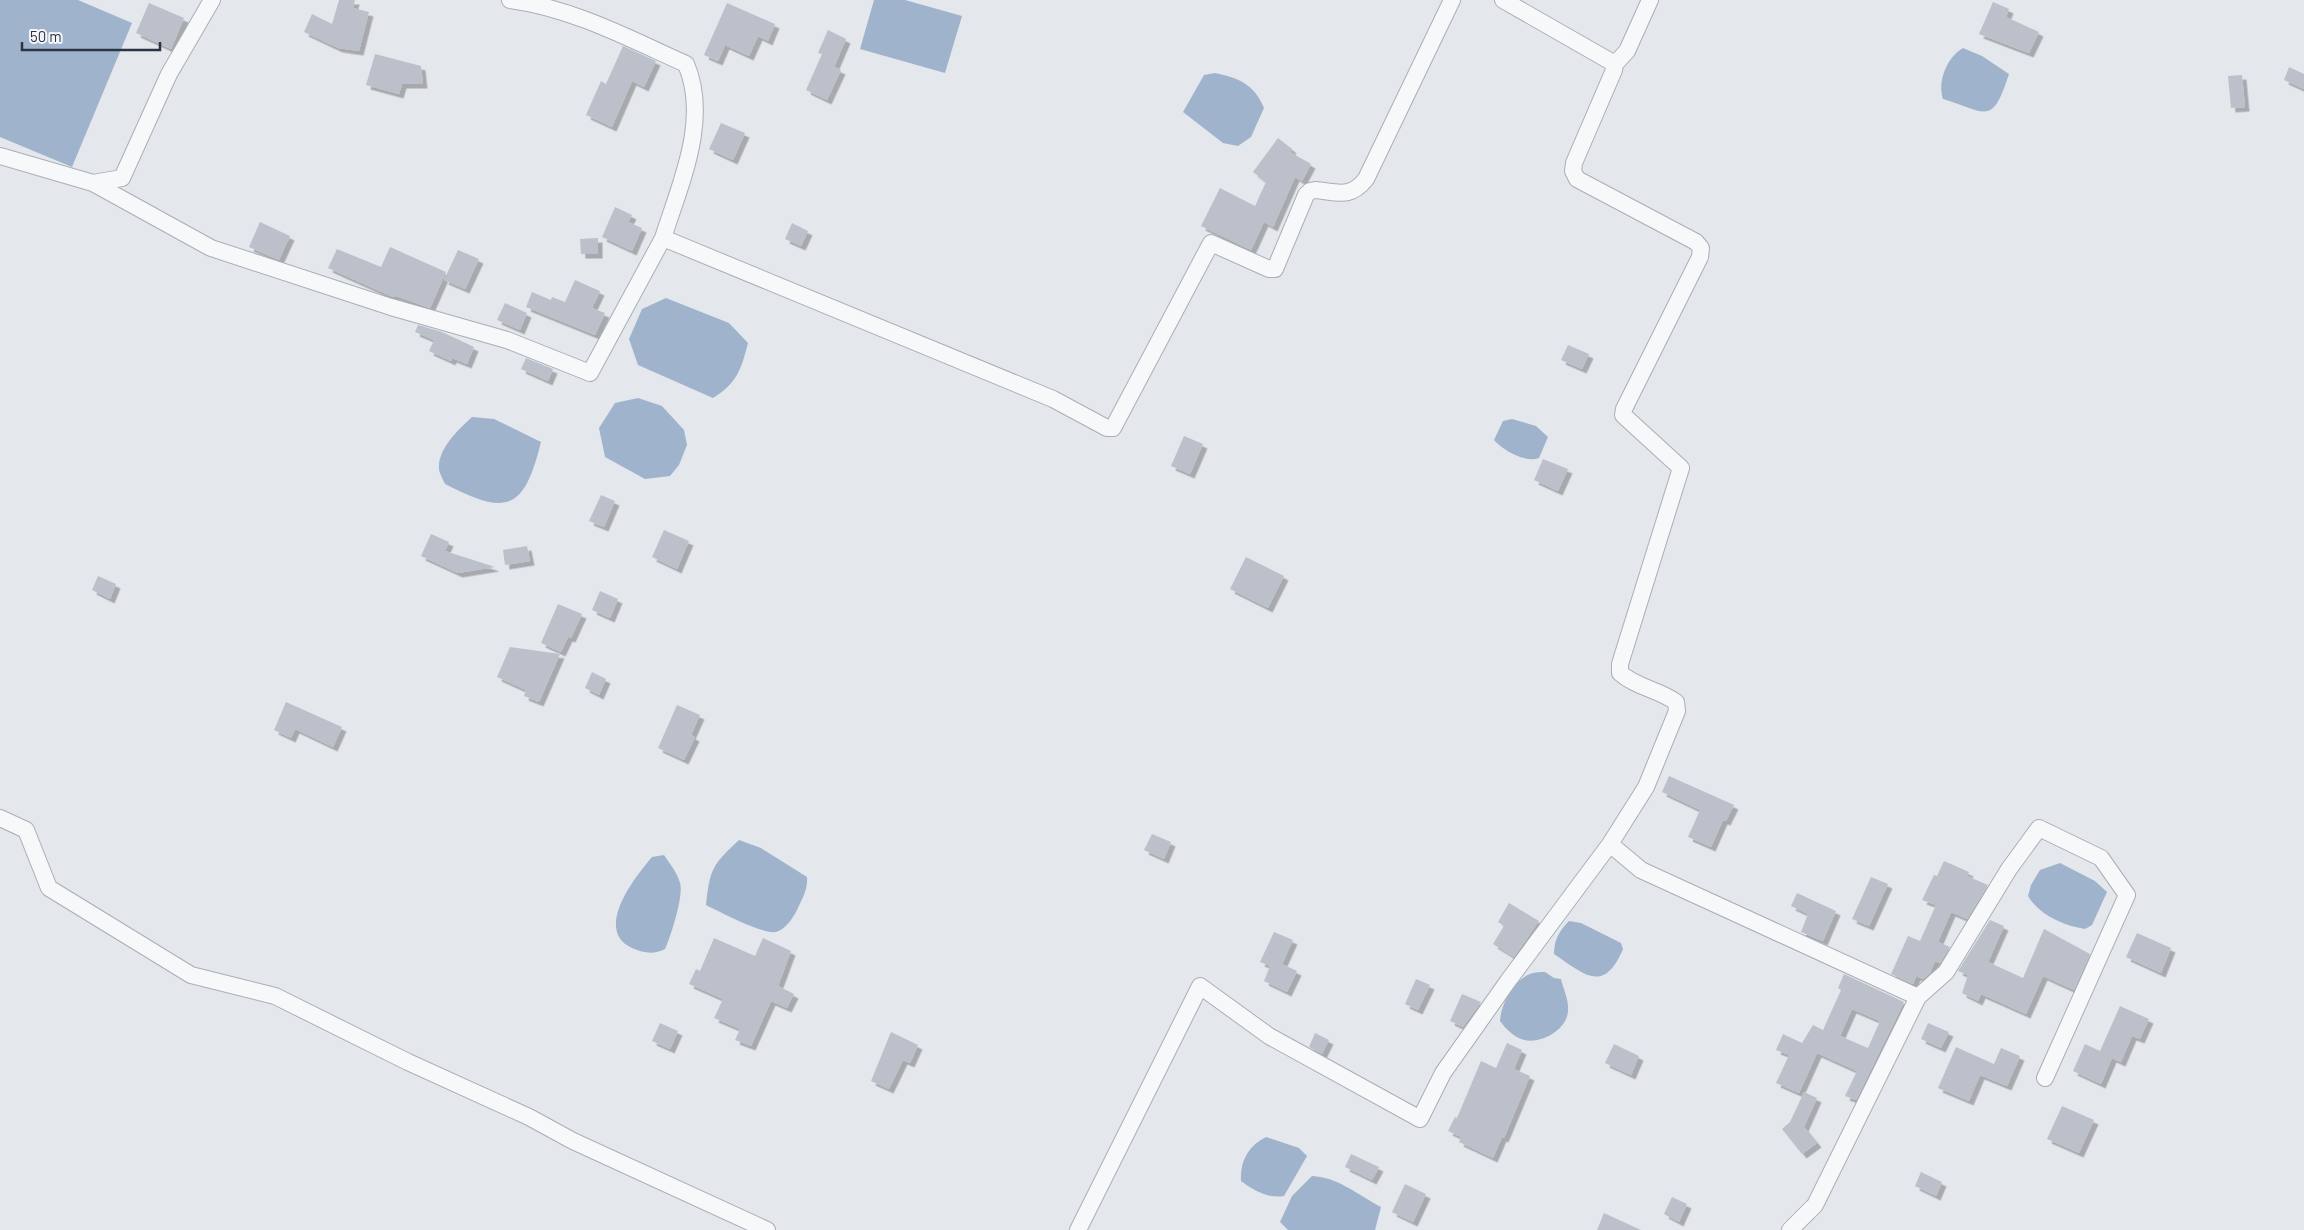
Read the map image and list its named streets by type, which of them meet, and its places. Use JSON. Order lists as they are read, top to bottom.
{
  "scale_bar": "50 m"
}
